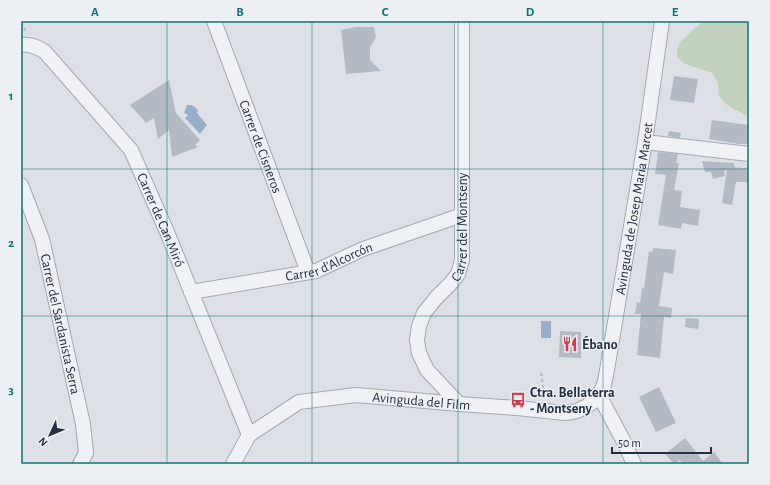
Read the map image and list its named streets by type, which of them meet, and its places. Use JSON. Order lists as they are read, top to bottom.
{
  "streets": {
    "street": [
      "Carrer de Cisneros",
      "Avinguda de Josep Maria Marcet",
      "Carrer de Can Miró",
      "Carrer del Montseny",
      "Carrer d'Alcorcón",
      "Carrer del Sardanista Serra",
      "Avinguda del Film"
    ]
  },
  "crossings": [
    ["Carrer de Cisneros", "Carrer d'Alcorcón"],
    ["Avinguda de Josep Maria Marcet", "Avinguda del Film"],
    ["Carrer de Can Miró", "Carrer d'Alcorcón"],
    ["Carrer de Can Miró", "Avinguda del Film"],
    ["Carrer del Montseny", "Carrer d'Alcorcón"],
    ["Carrer del Montseny", "Avinguda del Film"]
  ],
  "places": {
    "restaurant": ["Ébano"],
    "bus stop": ["Ctra. Bellaterra - Montseny"]
  },
  "scale_bar": "50 m",
  "north": "bottom left",
  "grid": {
    "columns": [
      "A",
      "B",
      "C",
      "D",
      "E"
    ],
    "rows": ["1", "2", "3"]
  }
}
